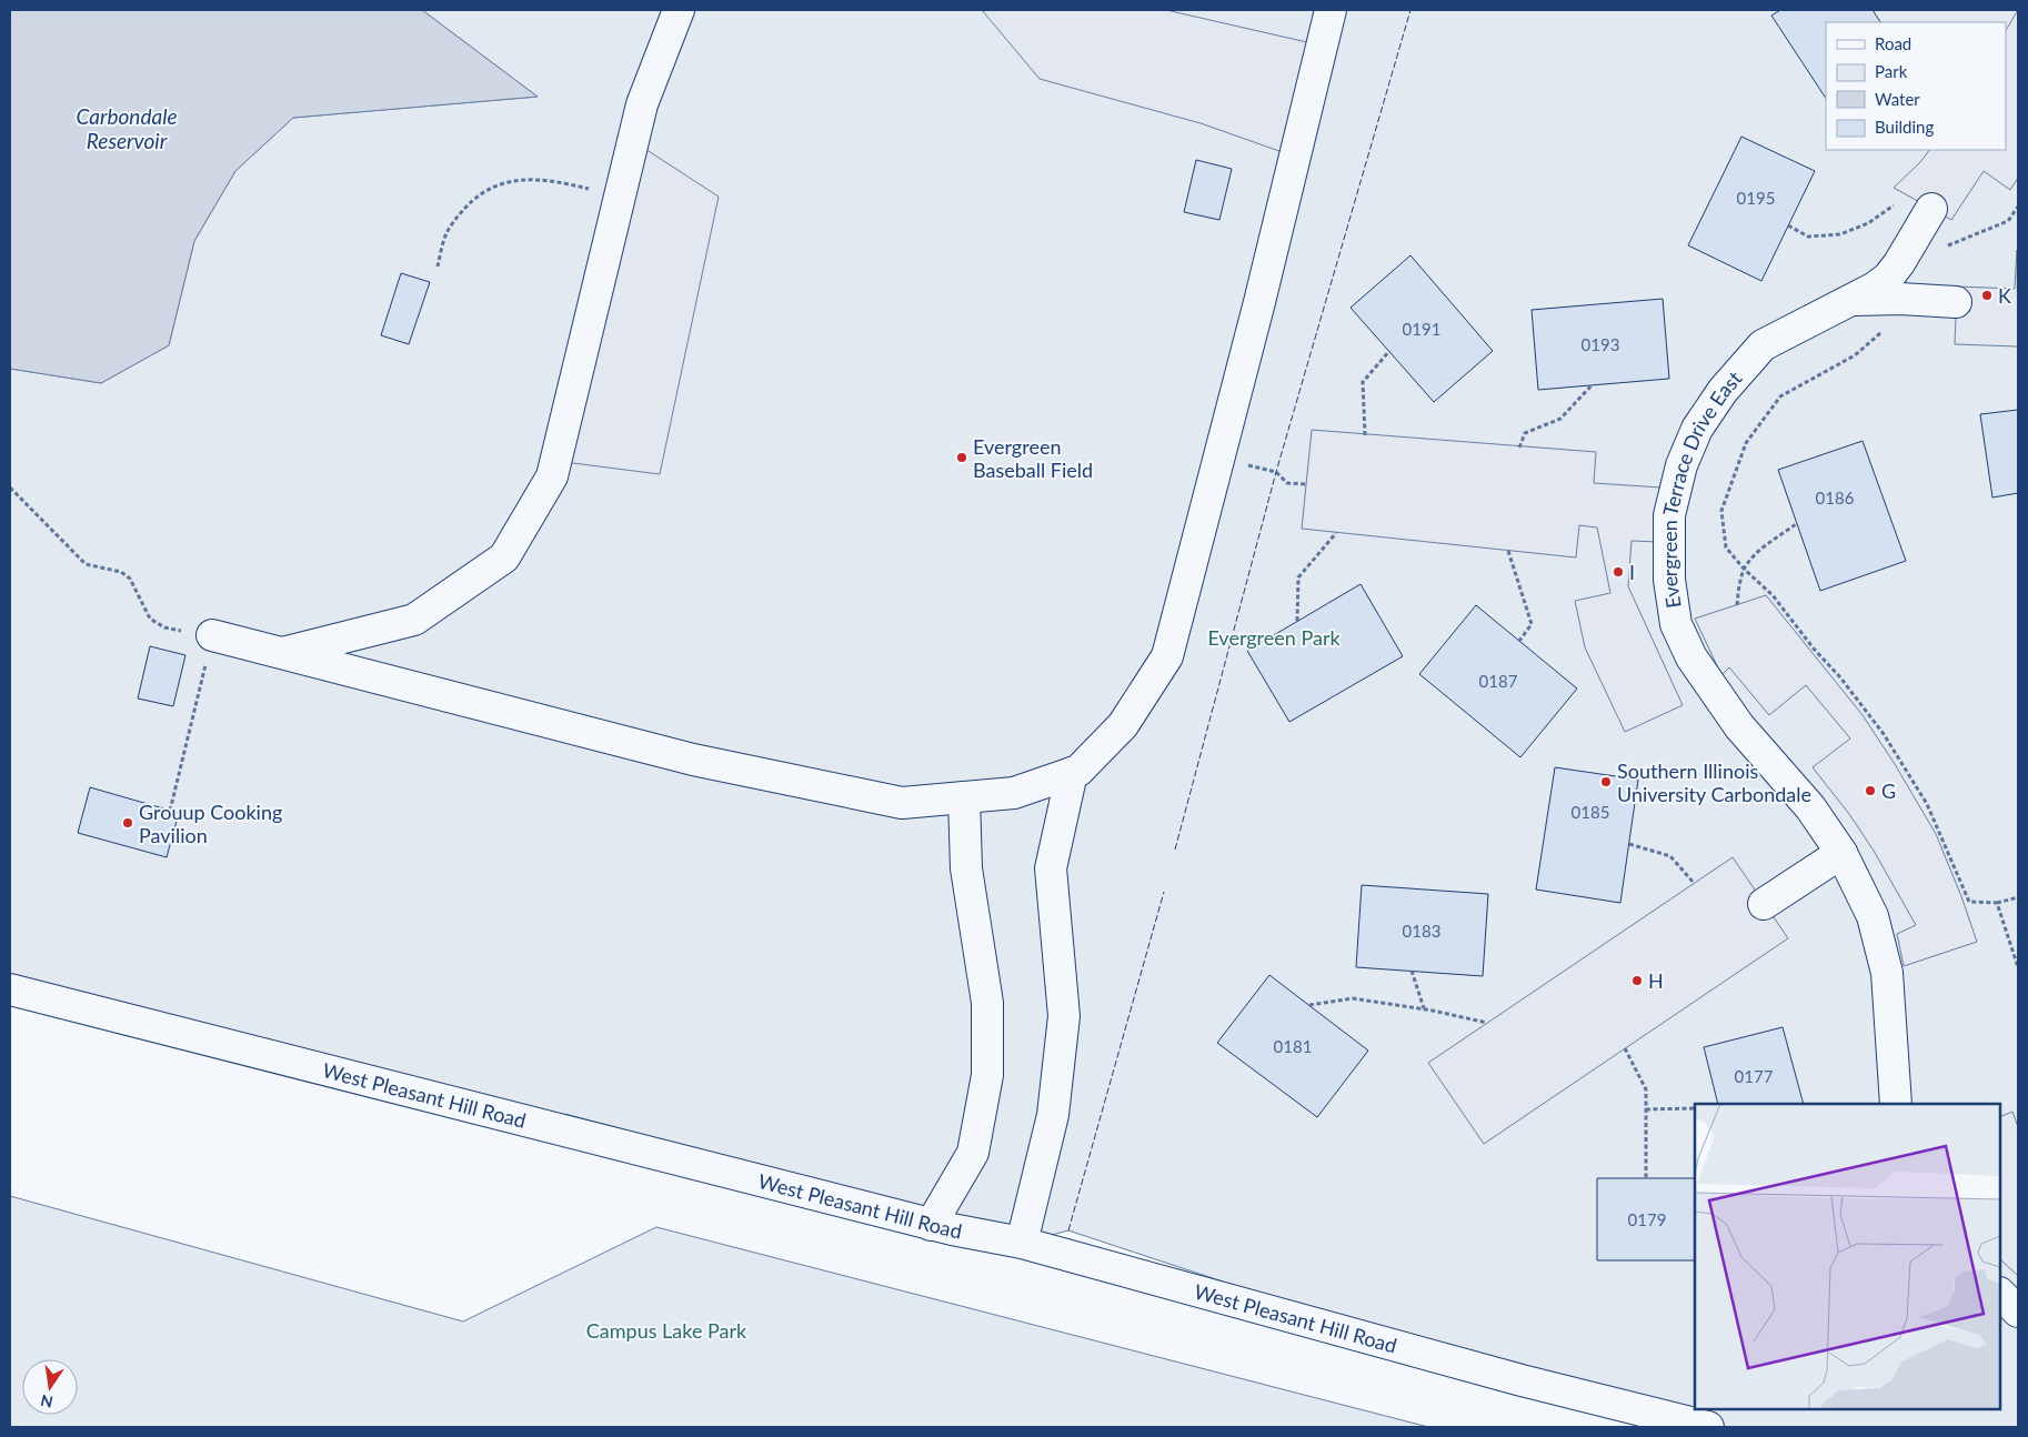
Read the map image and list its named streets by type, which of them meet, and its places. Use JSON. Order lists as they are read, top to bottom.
{
  "streets": {
    "street": ["Evergreen Terrace Drive East", "West Pleasant Hill Road"]
  },
  "water": ["Carbondale Reservoir"],
  "parks": ["Evergreen Park", "Campus Lake Park"],
  "places": [
    "K",
    "Evergreen Baseball Field",
    "I",
    "Southern Illinois University Carbondale",
    "G",
    "Grouup Cooking Pavilion",
    "H"
  ],
  "house_numbers": [
    "0195",
    "0191",
    "0193",
    "0186",
    "0187",
    "0185",
    "0183",
    "0181",
    "0177",
    "0179"
  ],
  "legend": [
    "Road",
    "Park",
    "Water",
    "Building"
  ],
  "north": "bottom"
}
